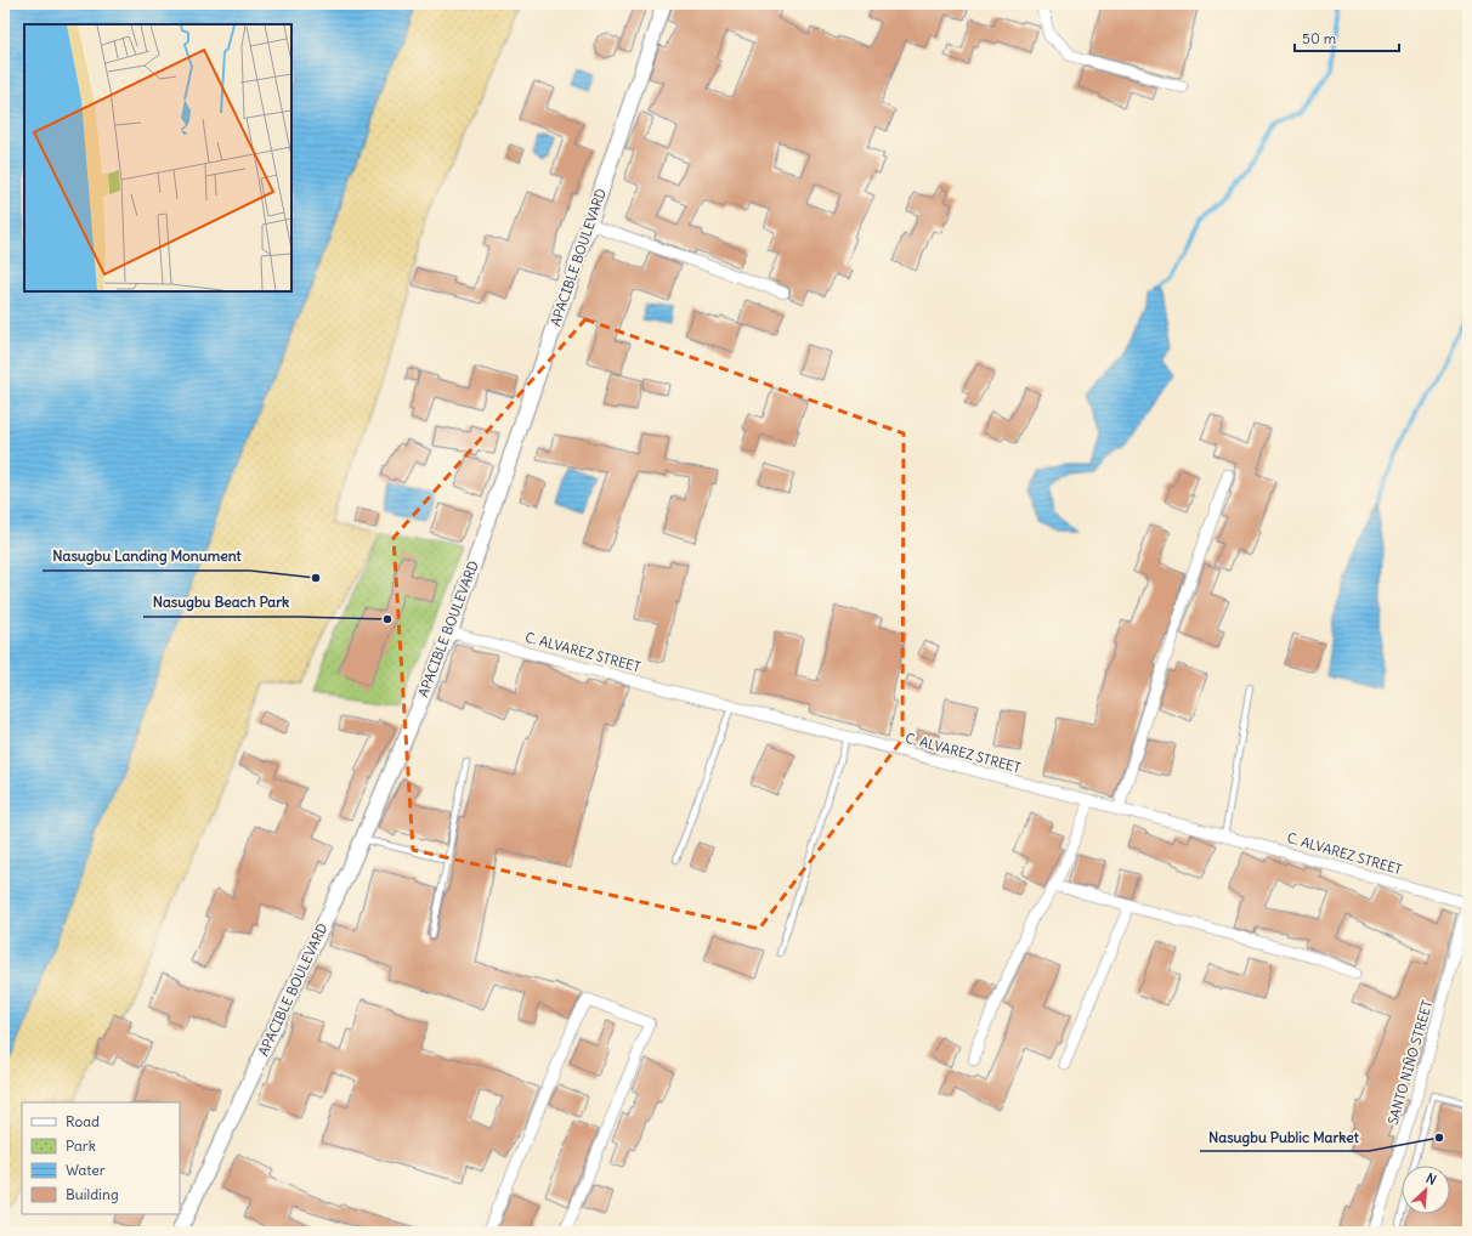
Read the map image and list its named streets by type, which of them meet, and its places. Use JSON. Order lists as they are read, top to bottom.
{
  "streets": {
    "street": ["APACIBLE BOULEVARD", "C. ALVAREZ STREET", "SANTO NIÑO STREET"]
  },
  "crossings": [
    ["APACIBLE BOULEVARD", "C. ALVAREZ STREET"],
    ["C. ALVAREZ STREET", "SANTO NIÑO STREET"]
  ],
  "places": ["Nasugbu Landing Monument", "Nasugbu Beach Park", "Nasugbu Public Market"],
  "legend": [
    "Road",
    "Park",
    "Water",
    "Building"
  ],
  "scale_bar": "50 m",
  "north": "top right"
}
